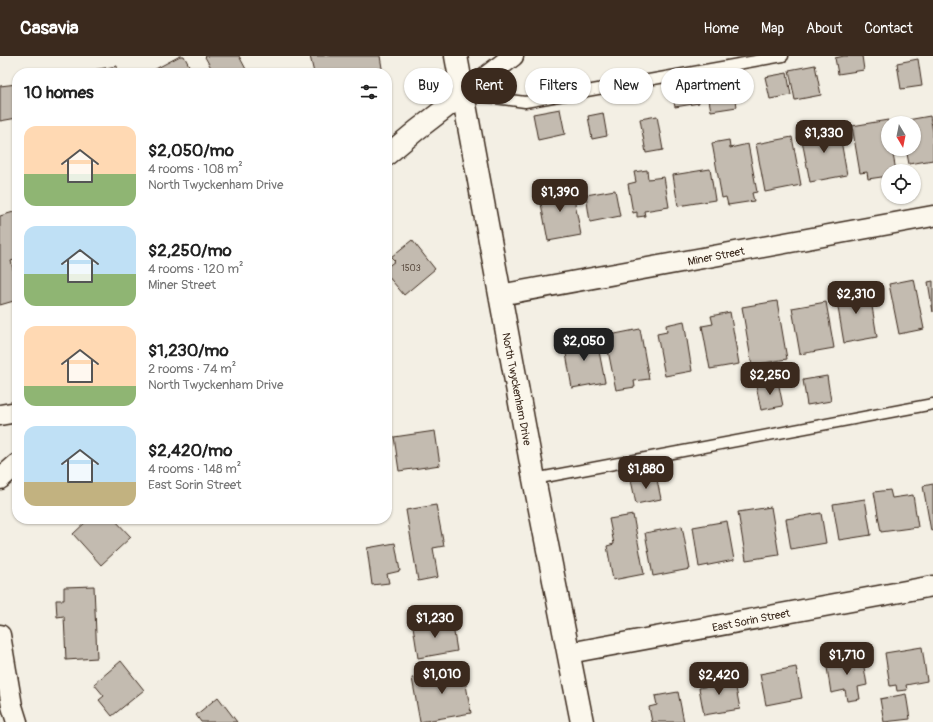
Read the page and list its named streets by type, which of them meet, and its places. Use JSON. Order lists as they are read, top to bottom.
{
  "streets": {
    "street": ["Miner Street", "North Twyckenham Drive", "East Sorin Street"]
  },
  "crossings": [
    ["Miner Street", "North Twyckenham Drive"],
    ["North Twyckenham Drive", "East Sorin Street"]
  ],
  "house_numbers": ["1503"],
  "north": "bottom",
  "page": {
    "header": "Casavia",
    "nav": [
      "Home",
      "Map",
      "About",
      "Contact"
    ],
    "chip": [
      "Buy",
      "Rent",
      "Filters",
      "New",
      "Apartment"
    ],
    "heading": "10 homes",
    "list": [
      {
        "name": "$2,050/mo",
        "note": "4 rooms · 108 m² · North Twyckenham Drive"
      },
      {
        "name": "$2,250/mo",
        "note": "4 rooms · 120 m² · Miner Street"
      },
      {
        "name": "$1,230/mo",
        "note": "2 rooms · 74 m² · North Twyckenham Drive"
      },
      {
        "name": "$2,420/mo",
        "note": "4 rooms · 148 m² · East Sorin Street"
      }
    ],
    "price": [
      "$1,330",
      "$1,390",
      "$2,310",
      "$2,050",
      "$2,250",
      "$1,880",
      "$1,230",
      "$1,710",
      "$1,010",
      "$2,420"
    ]
  }
}
